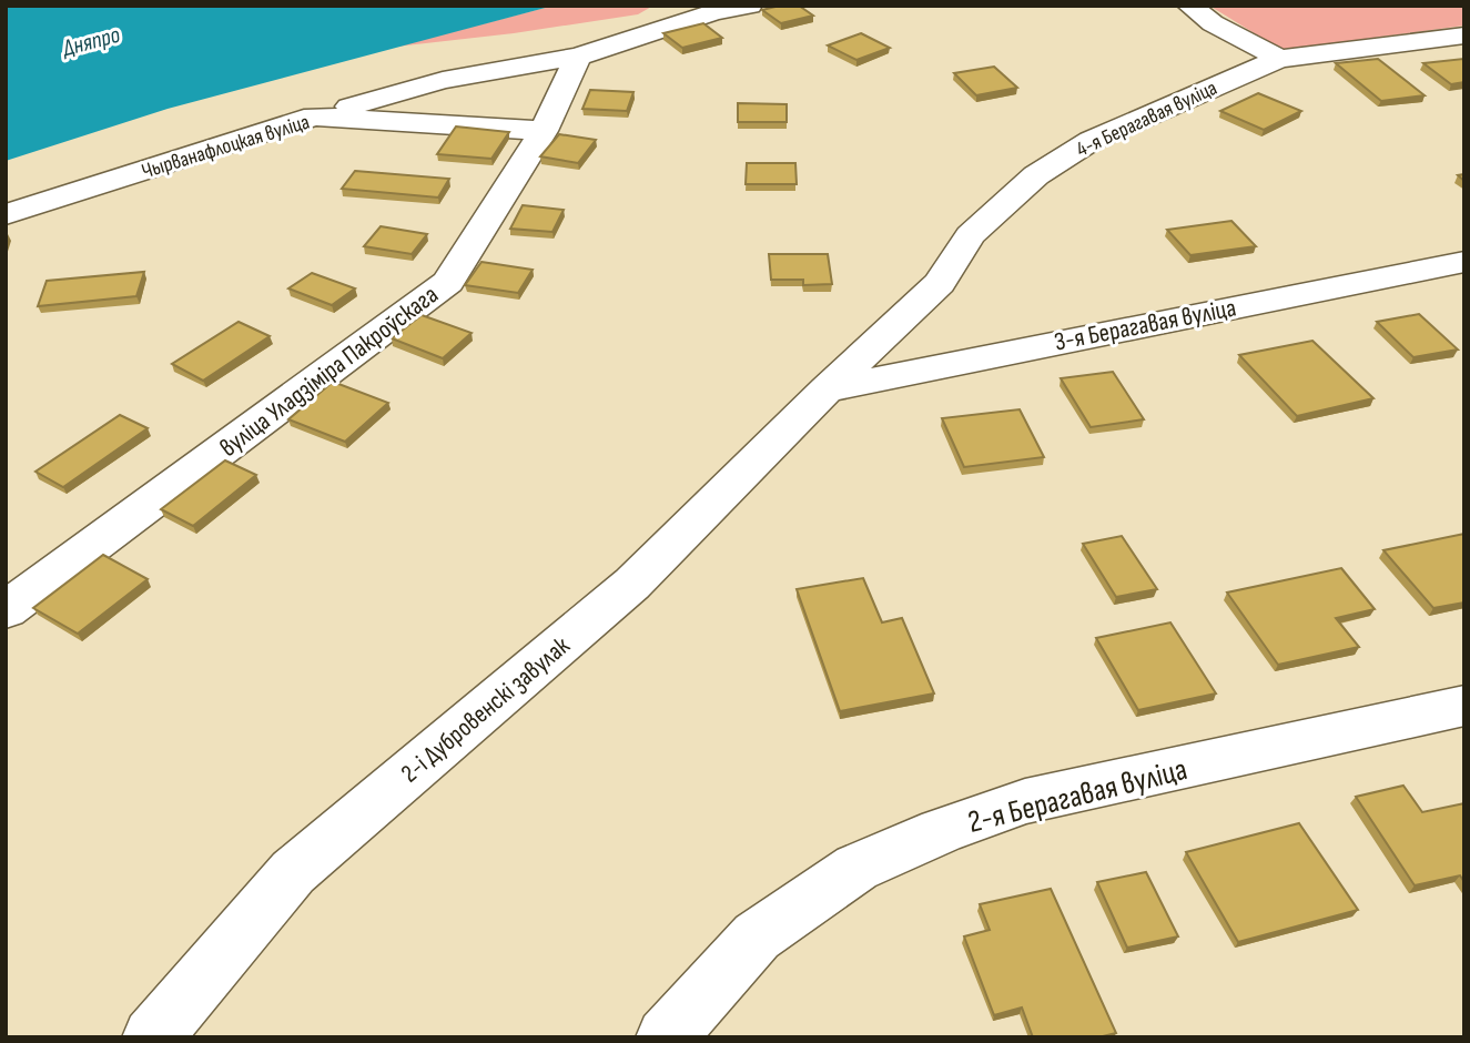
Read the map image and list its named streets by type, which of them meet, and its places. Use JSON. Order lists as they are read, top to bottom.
{
  "streets": {
    "street": [
      "4-я Берагавая вуліца",
      "Чырванафлоцкая вуліца",
      "3-я Берагавая вуліца",
      "вуліца Уладзіміра Пакроўскага",
      "2-і Дубровенскі завулак",
      "2-я Берагавая вуліца"
    ]
  },
  "crossings": [
    ["4-я Берагавая вуліца", "3-я Берагавая вуліца"],
    ["4-я Берагавая вуліца", "2-і Дубровенскі завулак"],
    ["Чырванафлоцкая вуліца", "вуліца Уладзіміра Пакроўскага"],
    ["3-я Берагавая вуліца", "2-і Дубровенскі завулак"]
  ],
  "water": ["Дняпро"]
}
